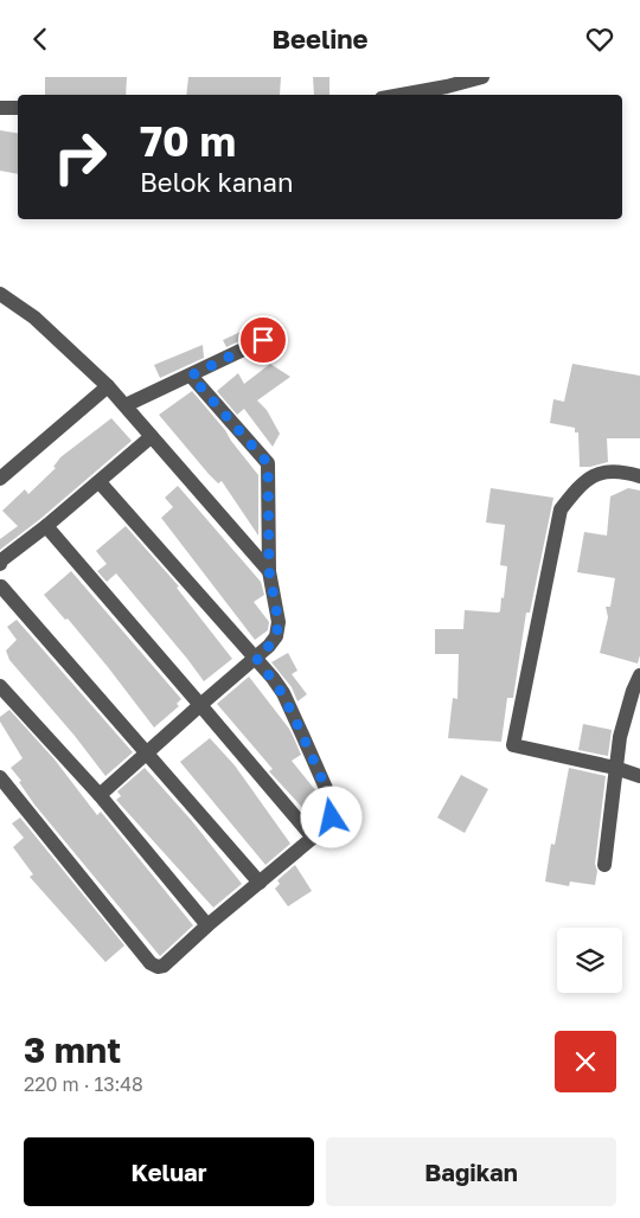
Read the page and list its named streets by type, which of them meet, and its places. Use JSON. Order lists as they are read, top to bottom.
{
  "page": {
    "header": "Beeline",
    "turn": ["70 m", "Belok kanan"],
    "heading": ["3 mnt", "220 m · 13:48"],
    "buttons": ["Keluar", "Bagikan"]
  }
}
